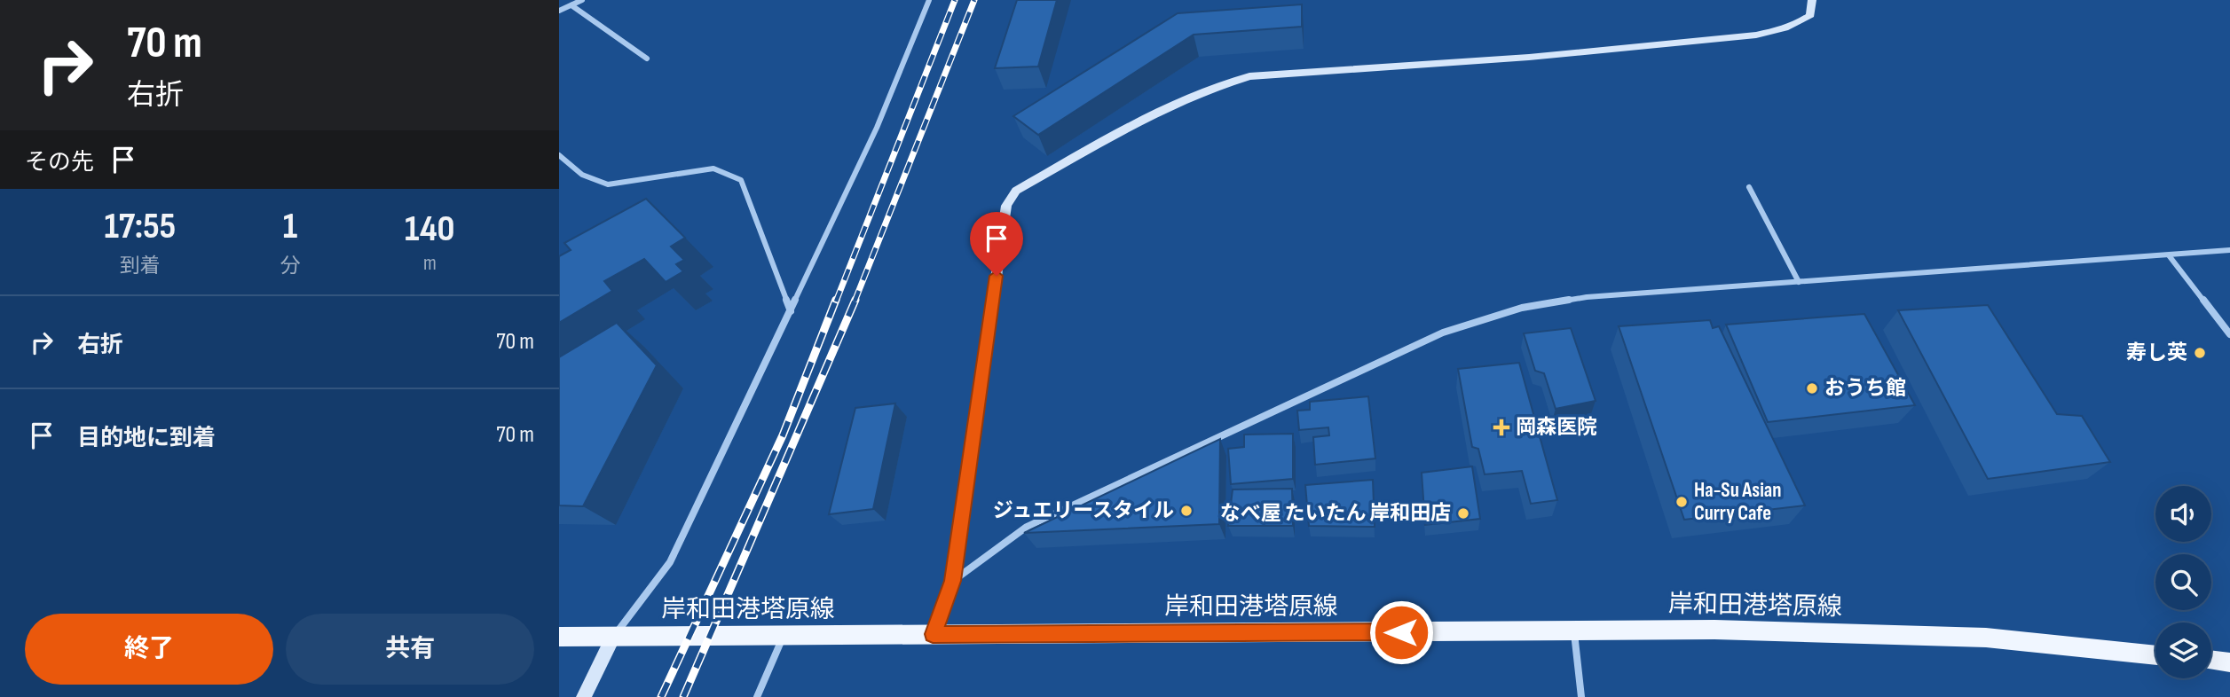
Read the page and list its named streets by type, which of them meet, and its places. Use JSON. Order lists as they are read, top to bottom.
{
  "streets": {
    "main road": ["岸和田港塔原線"]
  },
  "places": {
    "other": [
      "寿し英",
      "おうち館",
      "Ha-Su Asian Curry Cafe",
      "ジュエリースタイル",
      "なべ屋 たいたん 岸和田店"
    ],
    "health": ["岡森医院"]
  },
  "page": {
    "turn": ["70 m", "右折"],
    "then": "その先",
    "eta": [
      "17:55",
      "到着",
      "1",
      "分",
      "140",
      "m"
    ],
    "list": [
      {
        "name": "右折",
        "value": "70 m"
      },
      {
        "name": "目的地に到着",
        "value": "70 m"
      }
    ],
    "buttons": ["終了", "共有"]
  }
}
